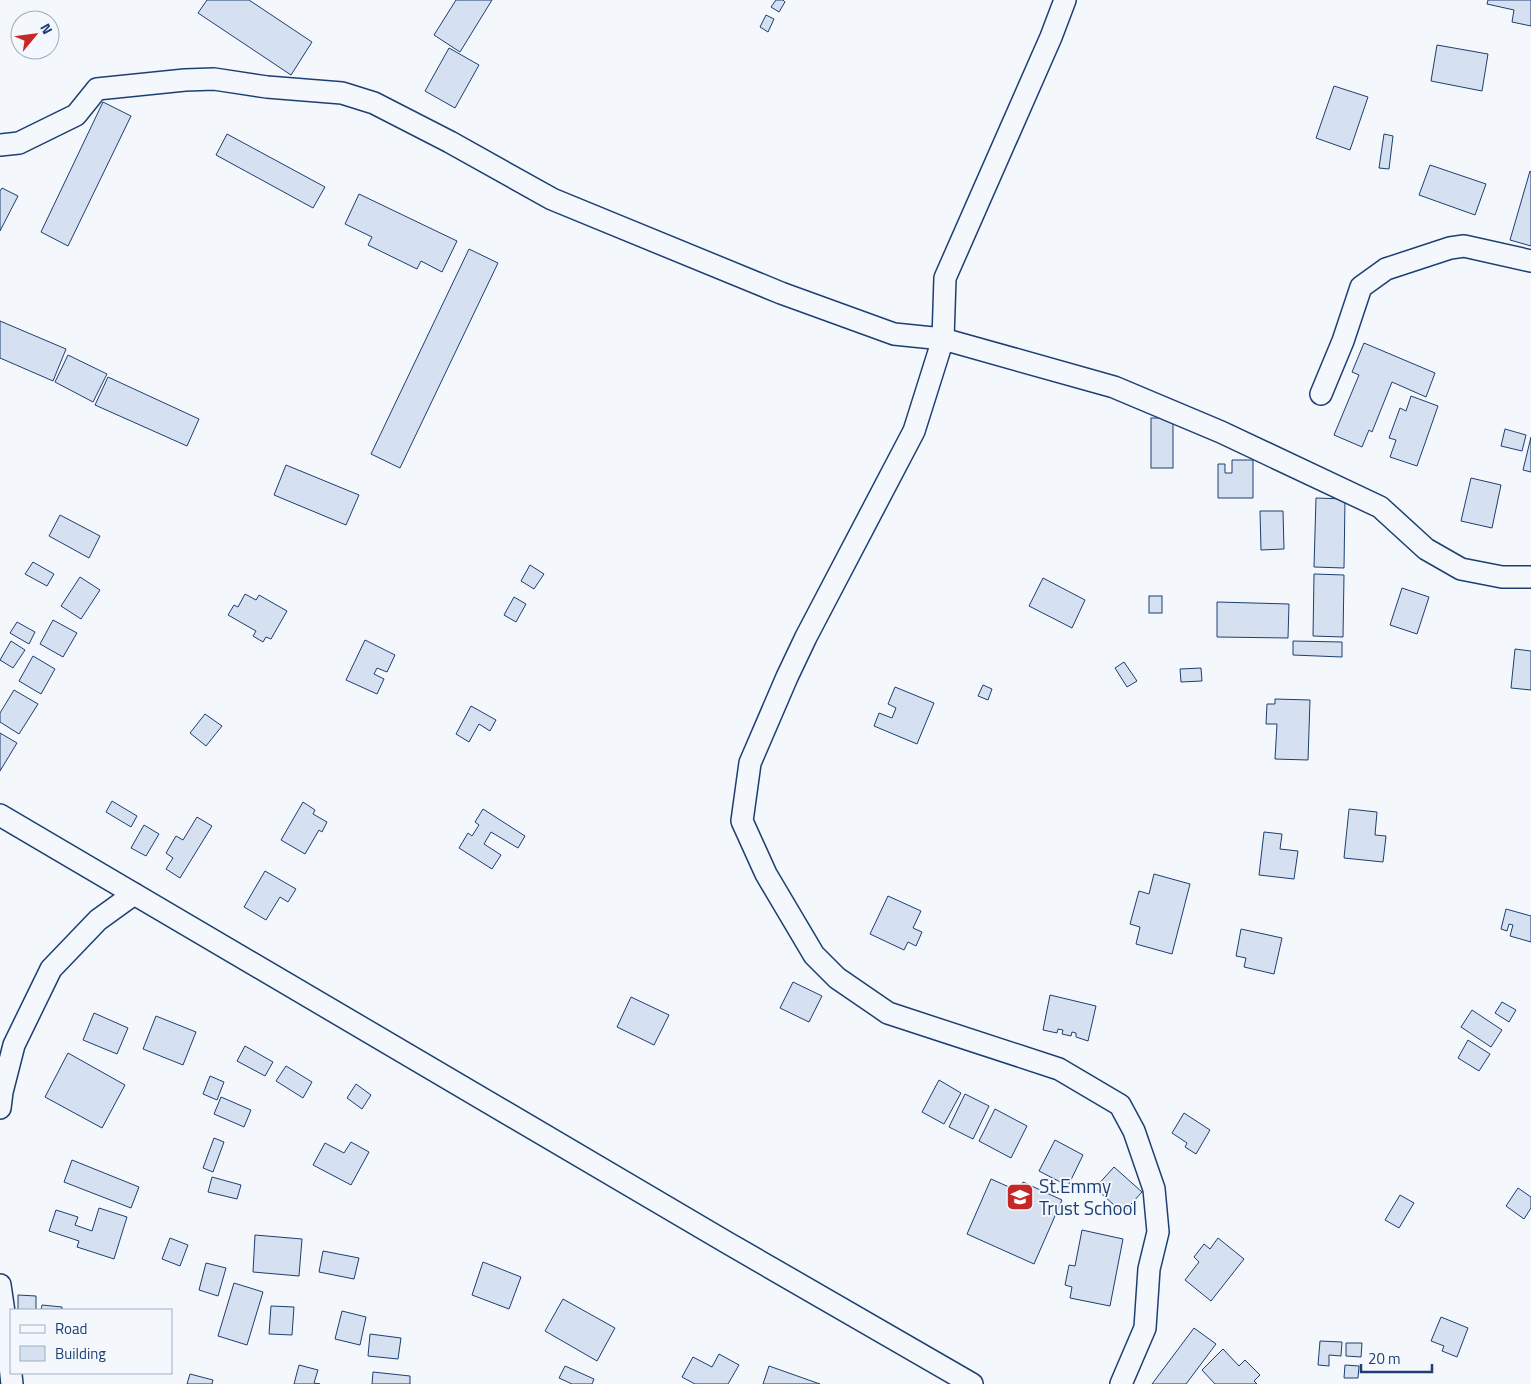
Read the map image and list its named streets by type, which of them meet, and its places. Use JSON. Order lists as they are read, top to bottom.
{
  "places": {
    "school or university": ["St.Emmy Trust School"]
  },
  "legend": ["Road", "Building"],
  "scale_bar": "20 m",
  "north": "top right"
}
